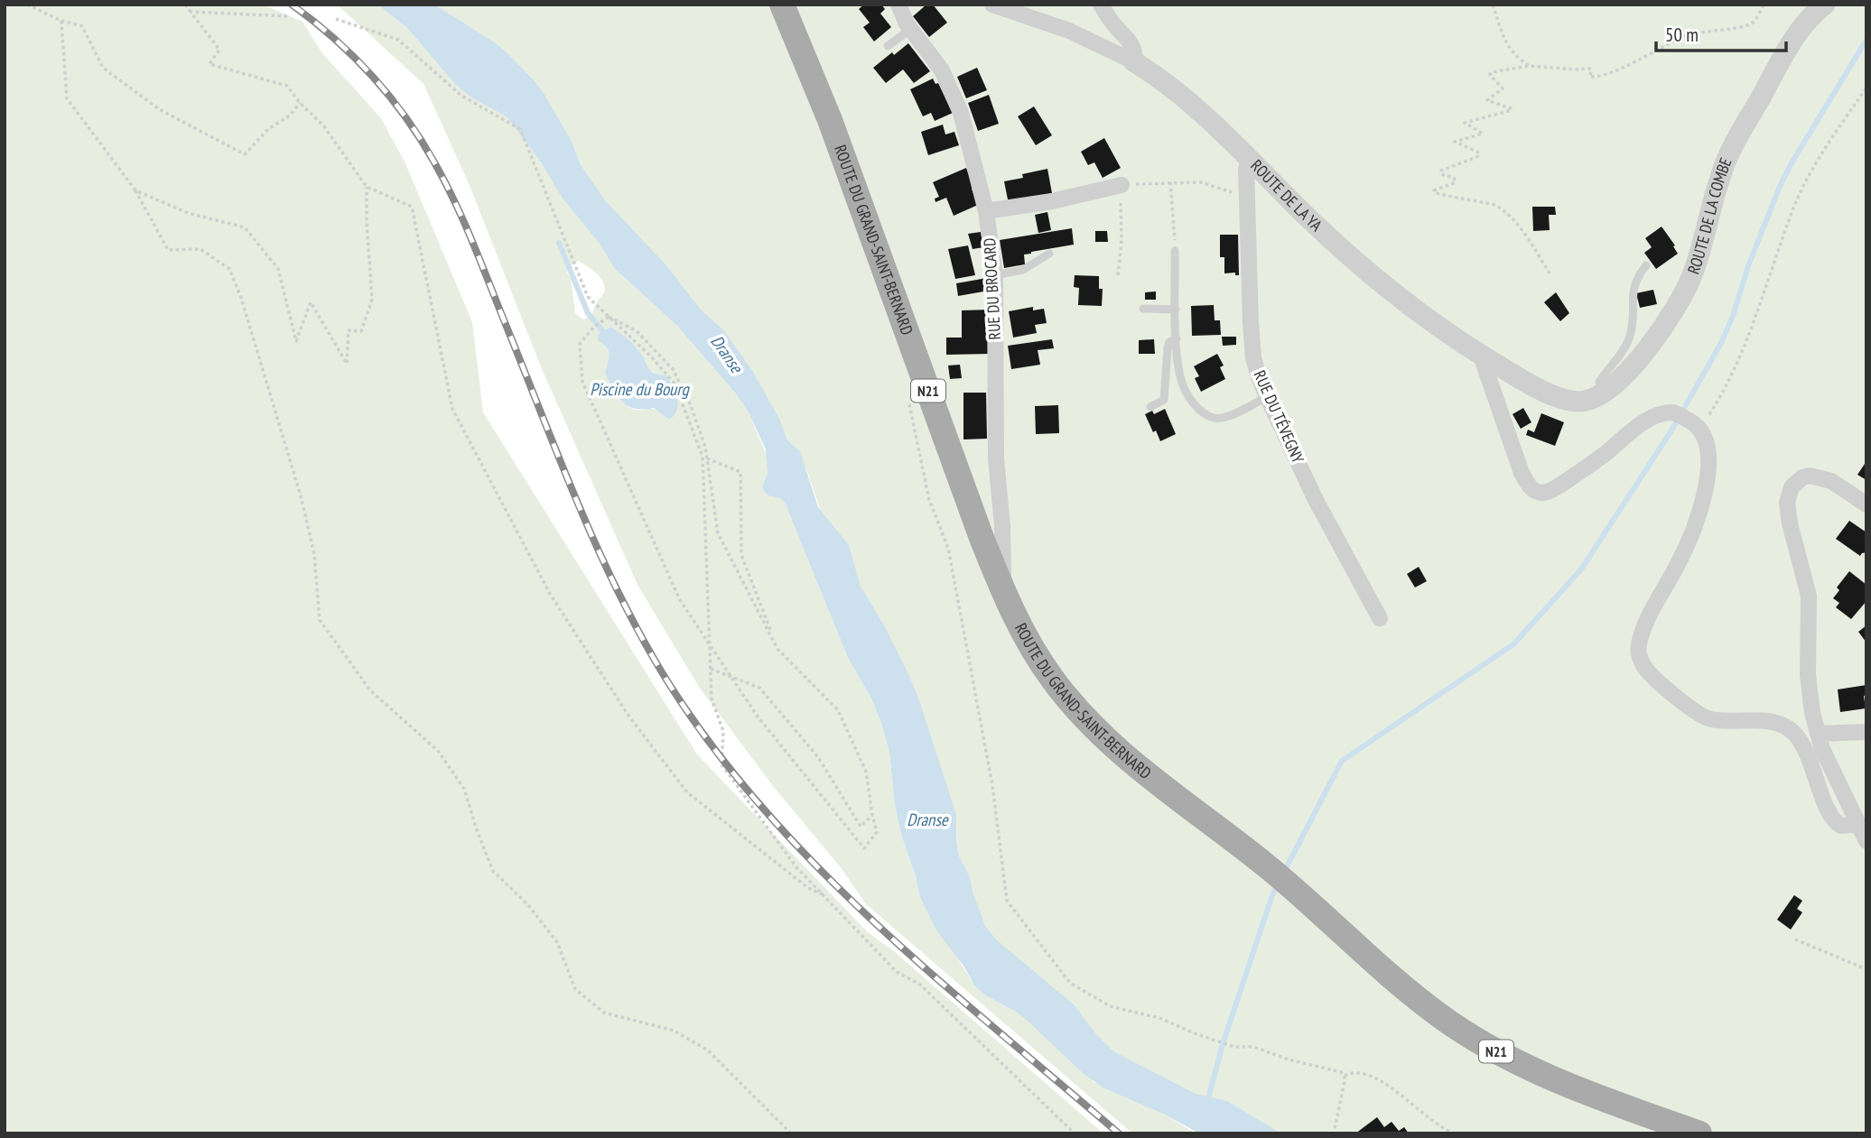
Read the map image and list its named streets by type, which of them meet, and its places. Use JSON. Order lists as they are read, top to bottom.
{
  "streets": {
    "main road": ["ROUTE DU GRAND-SAINT-BERNARD", "N21"],
    "street": [
      "ROUTE DE LA YA",
      "ROUTE DE LA COMBE",
      "RUE DU BROCARD",
      "RUE DU TÉVEGNY"
    ]
  },
  "crossings": [
    ["ROUTE DE LA YA", "ROUTE DE LA COMBE"],
    ["ROUTE DE LA YA", "RUE DU TÉVEGNY"],
    ["ROUTE DU GRAND-SAINT-BERNARD", "RUE DU BROCARD"]
  ],
  "water": ["Dranse", "Piscine du Bourg"],
  "scale_bar": "50 m"
}
